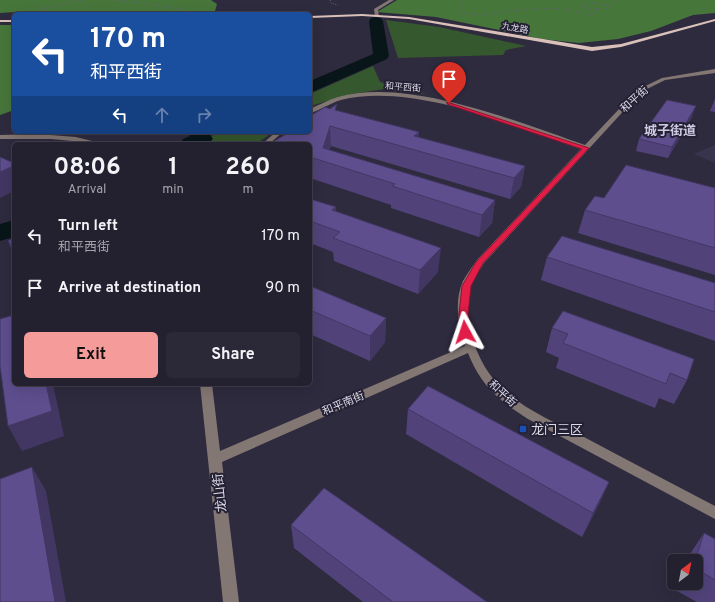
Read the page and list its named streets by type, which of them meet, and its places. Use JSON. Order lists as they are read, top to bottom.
{
  "streets": {
    "main road": ["九龙路"],
    "street": [
      "和平西街",
      "和平街",
      "和平南街",
      "龙山街"
    ]
  },
  "crossings": [
    ["和平西街", "和平街"],
    ["和平街", "和平南街"],
    ["和平南街", "龙山街"]
  ],
  "districts": ["城子街道"],
  "places": {
    "transit": ["龙门三区"]
  },
  "north": "top right",
  "page": {
    "turn": ["170 m", "和平西街"],
    "eta": [
      "08:06",
      "Arrival",
      "1",
      "min",
      "260",
      "m"
    ],
    "list": [
      {
        "name": "Turn left",
        "note": "和平西街",
        "value": "170 m"
      },
      {
        "name": "Arrive at destination",
        "value": "90 m"
      }
    ],
    "buttons": ["Exit", "Share"]
  }
}
